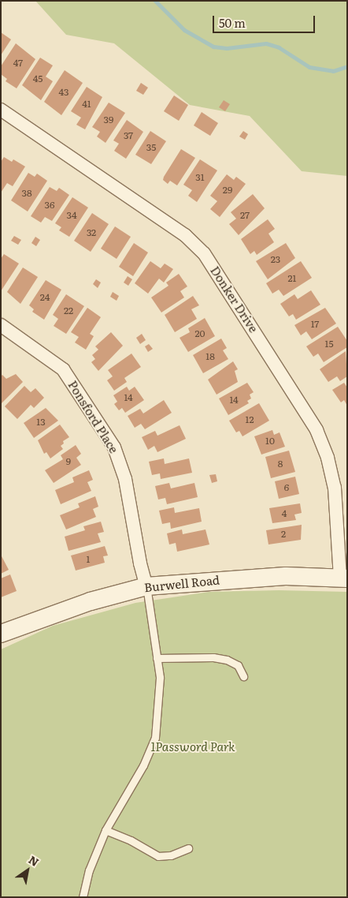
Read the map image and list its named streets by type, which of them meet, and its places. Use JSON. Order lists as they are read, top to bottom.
{
  "streets": {
    "main road": ["Burwell Road"],
    "street": ["Donker Drive", "Ponsford Place"]
  },
  "crossings": [
    ["Donker Drive", "Burwell Road"],
    ["Ponsford Place", "Burwell Road"]
  ],
  "parks": ["1Password Park"],
  "house_numbers": [
    "47",
    "45",
    "43",
    "41",
    "39",
    "37",
    "35",
    "31",
    "29",
    "38",
    "36",
    "34",
    "27",
    "32",
    "23",
    "21",
    "24",
    "22",
    "17",
    "20",
    "15",
    "18",
    "14",
    "14",
    "12",
    "13",
    "10",
    "9",
    "8",
    "6",
    "4",
    "2",
    "1"
  ],
  "scale_bar": "50 m",
  "north": "top right"
}
